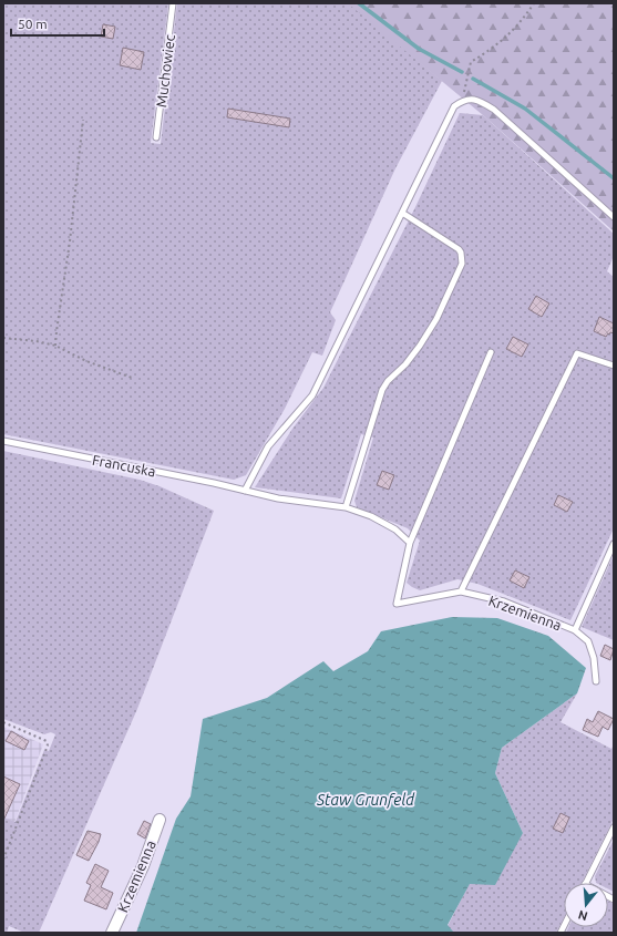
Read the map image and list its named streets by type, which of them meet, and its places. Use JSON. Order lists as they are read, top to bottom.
{
  "streets": {
    "street": ["Krzemienna"],
    "lane": ["Muchowiec", "Francuska"]
  },
  "water": ["Staw Grunfeld"],
  "scale_bar": "50 m",
  "north": "bottom"
}
